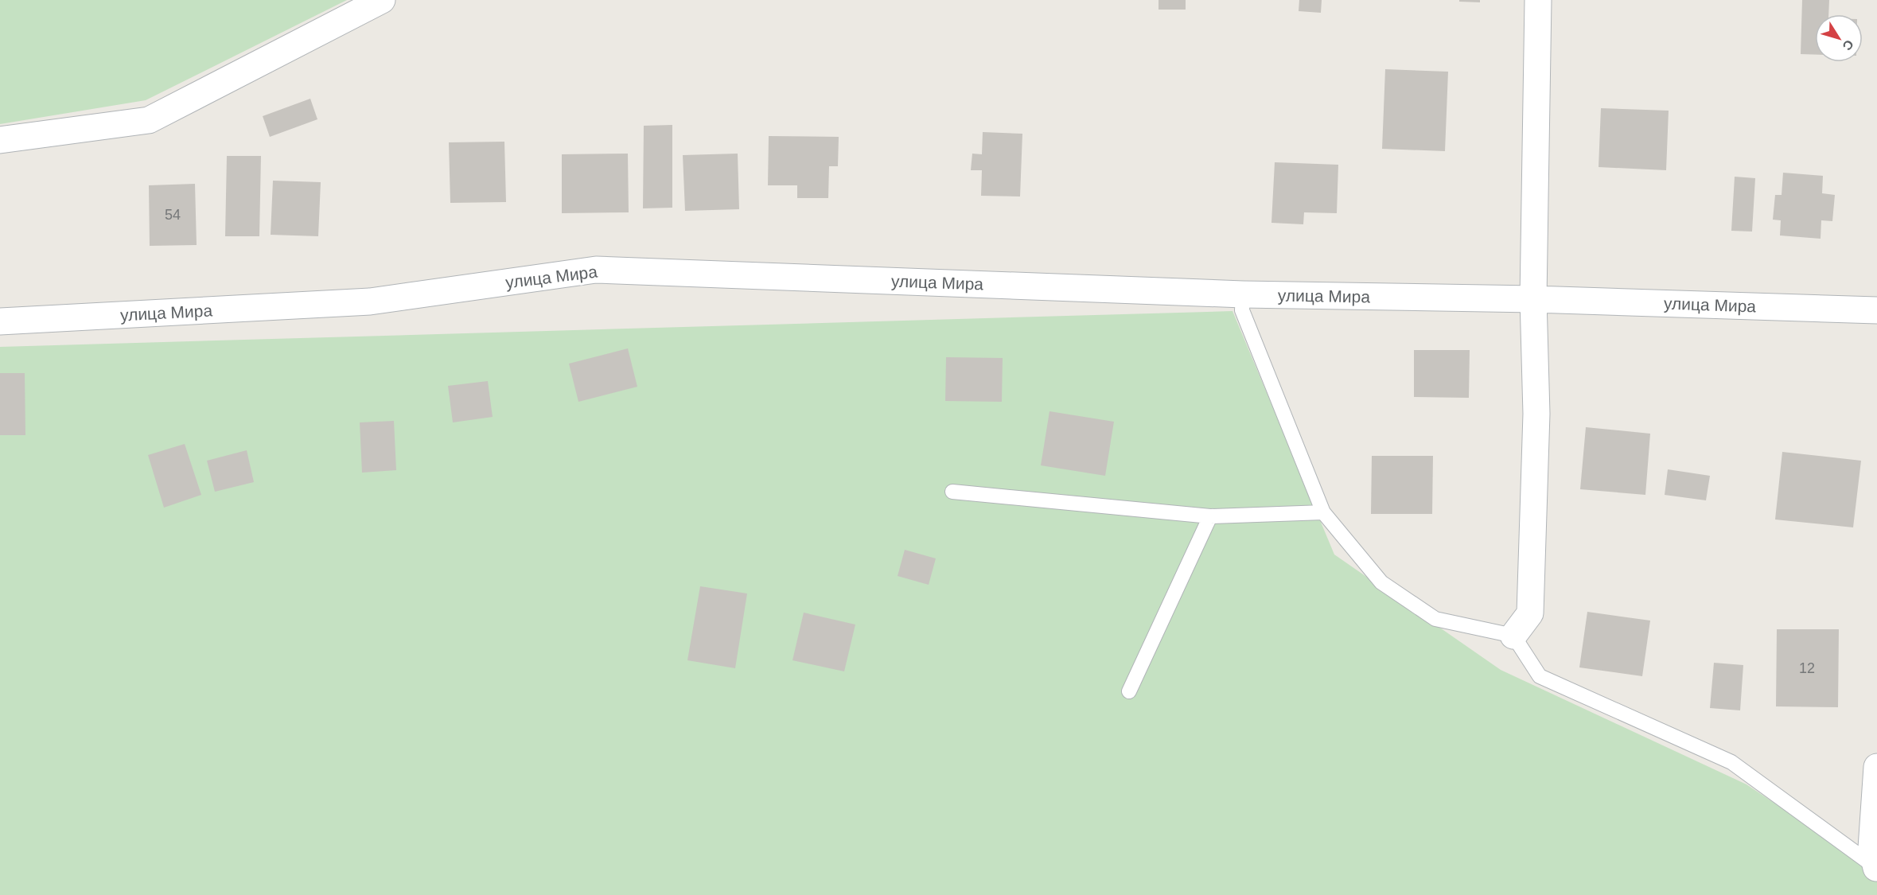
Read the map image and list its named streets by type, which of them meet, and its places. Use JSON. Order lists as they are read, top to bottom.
{
  "streets": {
    "street": ["улица Мира"]
  },
  "house_numbers": ["54", "12"],
  "north": "bottom right"
}
